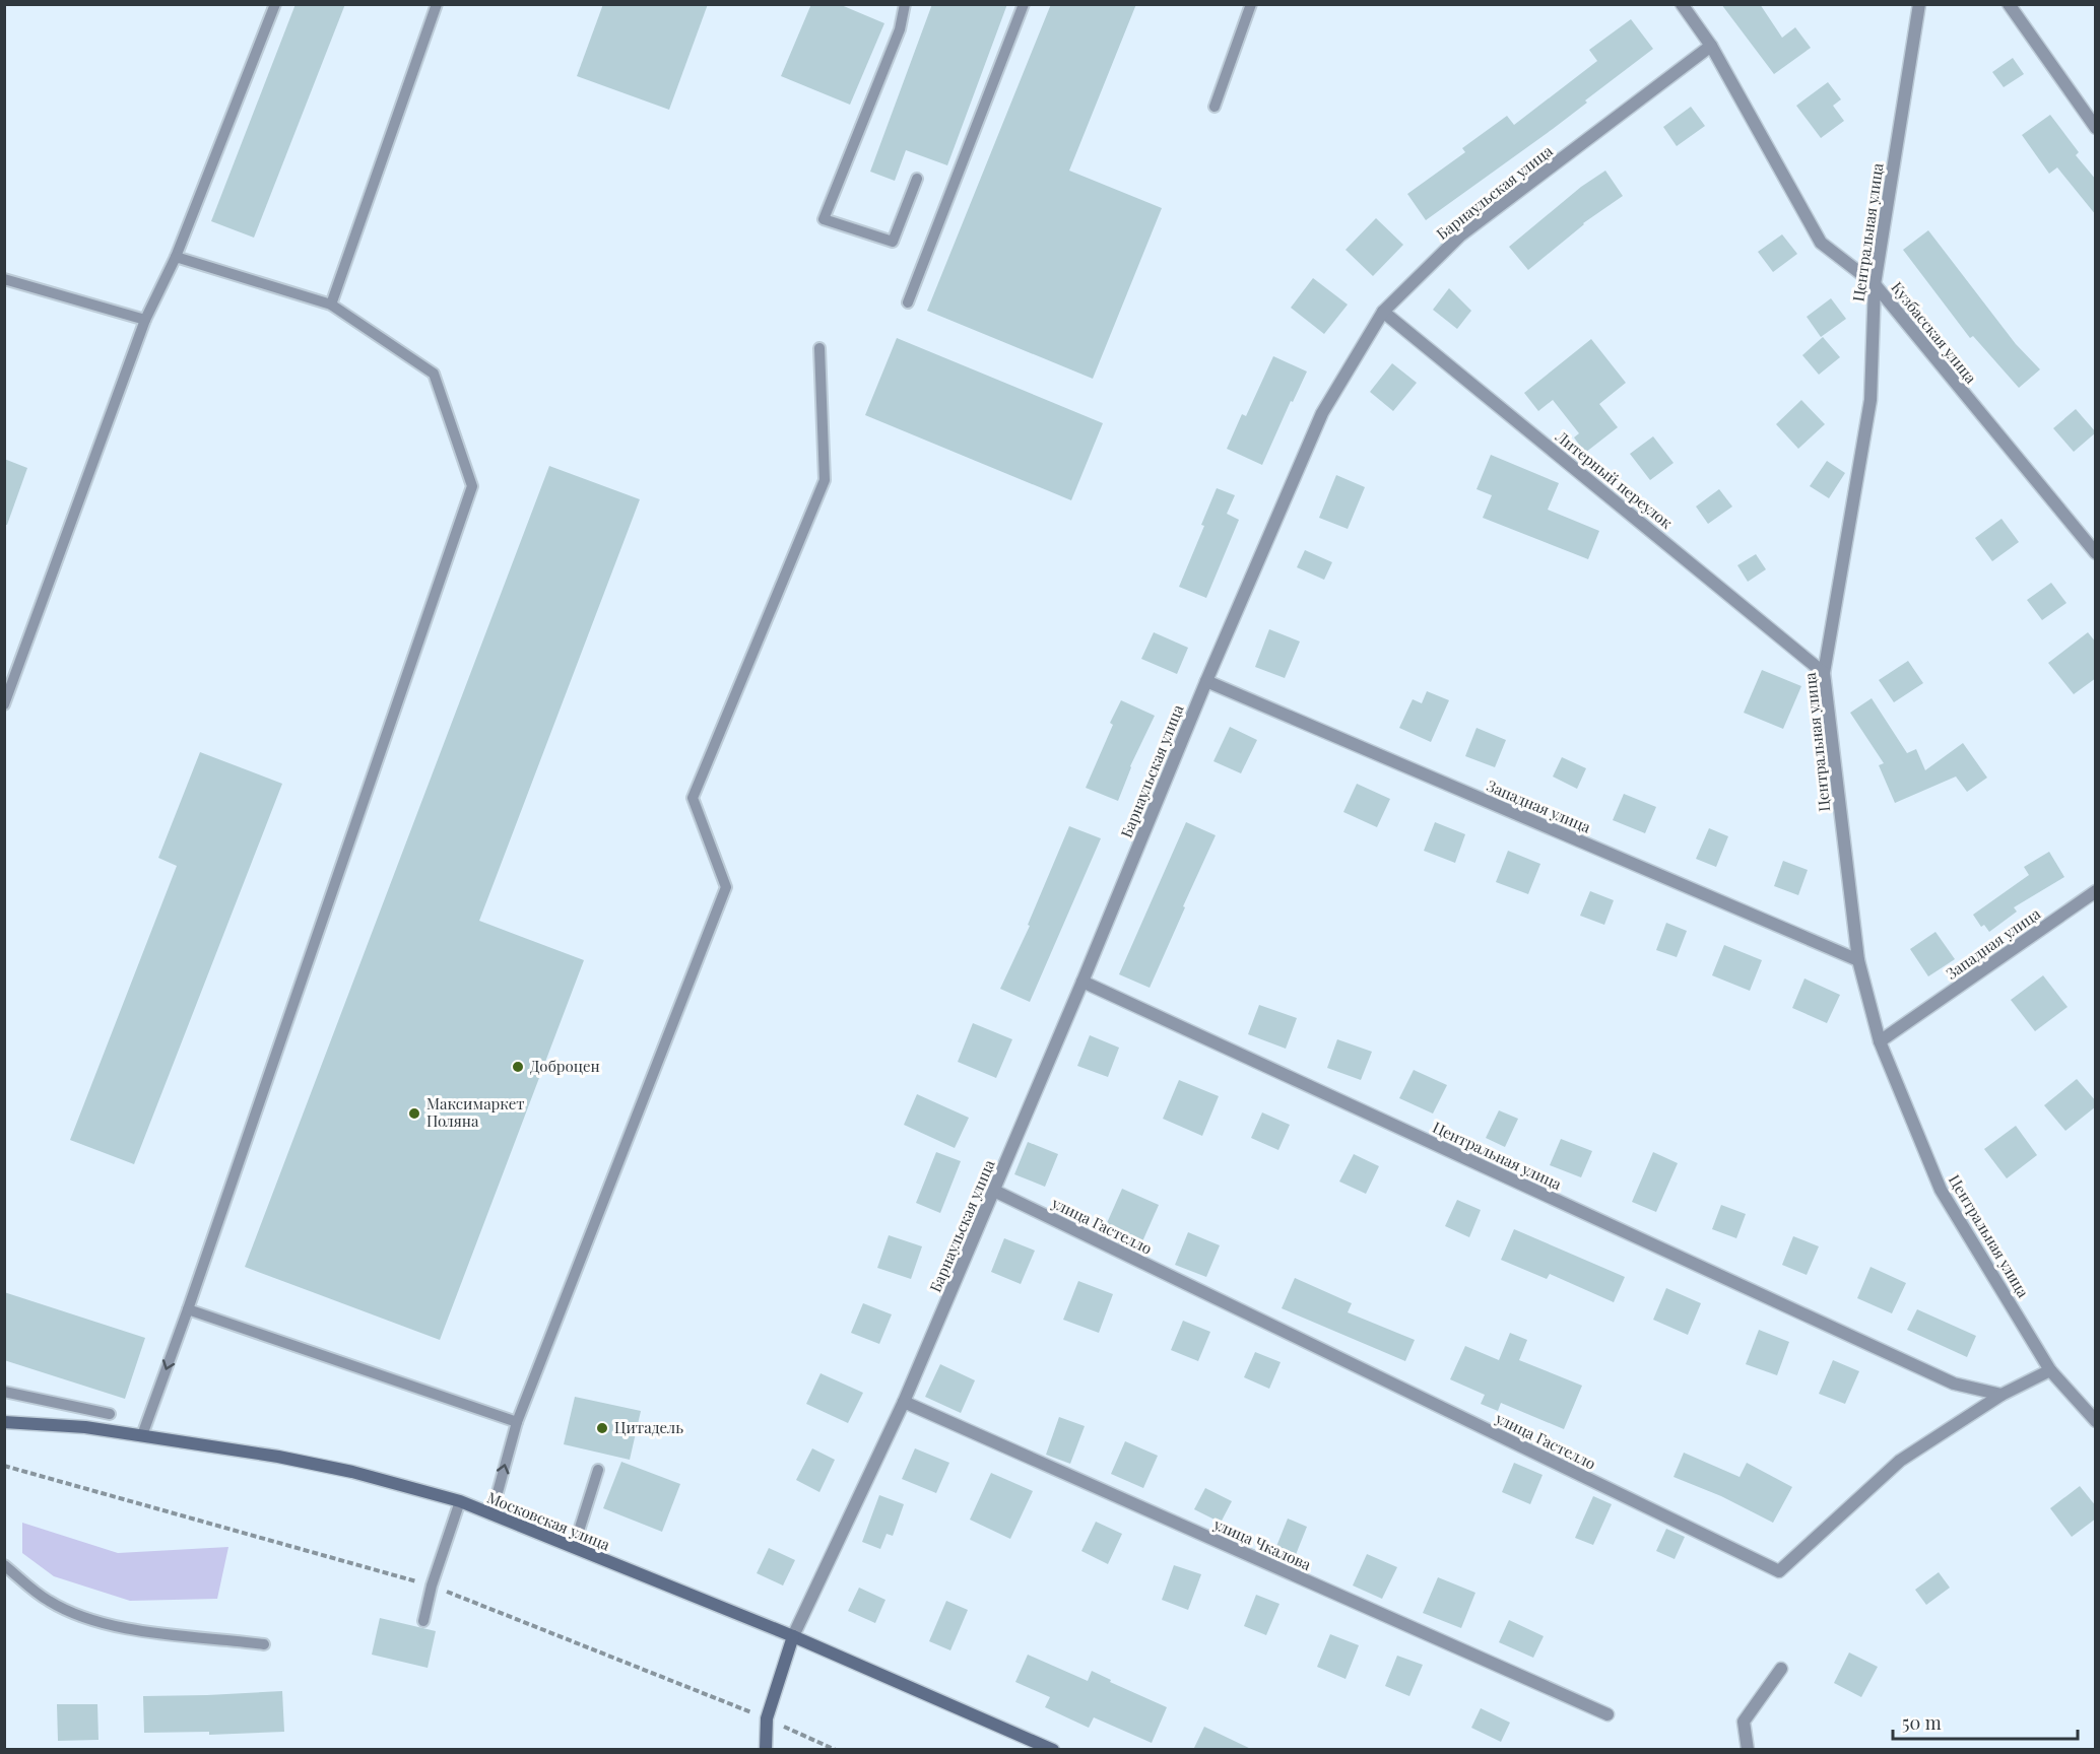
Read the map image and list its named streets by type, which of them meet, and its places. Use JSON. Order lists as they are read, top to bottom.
{
  "streets": {
    "main road": ["Московская улица"],
    "street": [
      "Барнаульская улица",
      "Центральная улица",
      "Кузбасская улица",
      "Литерный переулок",
      "Западная улица",
      "улица Гастелло",
      "улица Чкалова"
    ]
  },
  "crossings": [
    ["Барнаульская улица", "Центральная улица"],
    ["Барнаульская улица", "Кузбасская улица"],
    ["Барнаульская улица", "Литерный переулок"],
    ["Барнаульская улица", "Западная улица"],
    ["Барнаульская улица", "улица Гастелло"],
    ["Барнаульская улица", "Московская улица"],
    ["Барнаульская улица", "улица Чкалова"],
    ["Центральная улица", "Кузбасская улица"],
    ["Центральная улица", "Литерный переулок"],
    ["Центральная улица", "Западная улица"],
    ["Центральная улица", "улица Гастелло"]
  ],
  "places": ["Доброцен", "Максимаркет Поляна", "Цитадель"],
  "scale_bar": "50 m"
}
